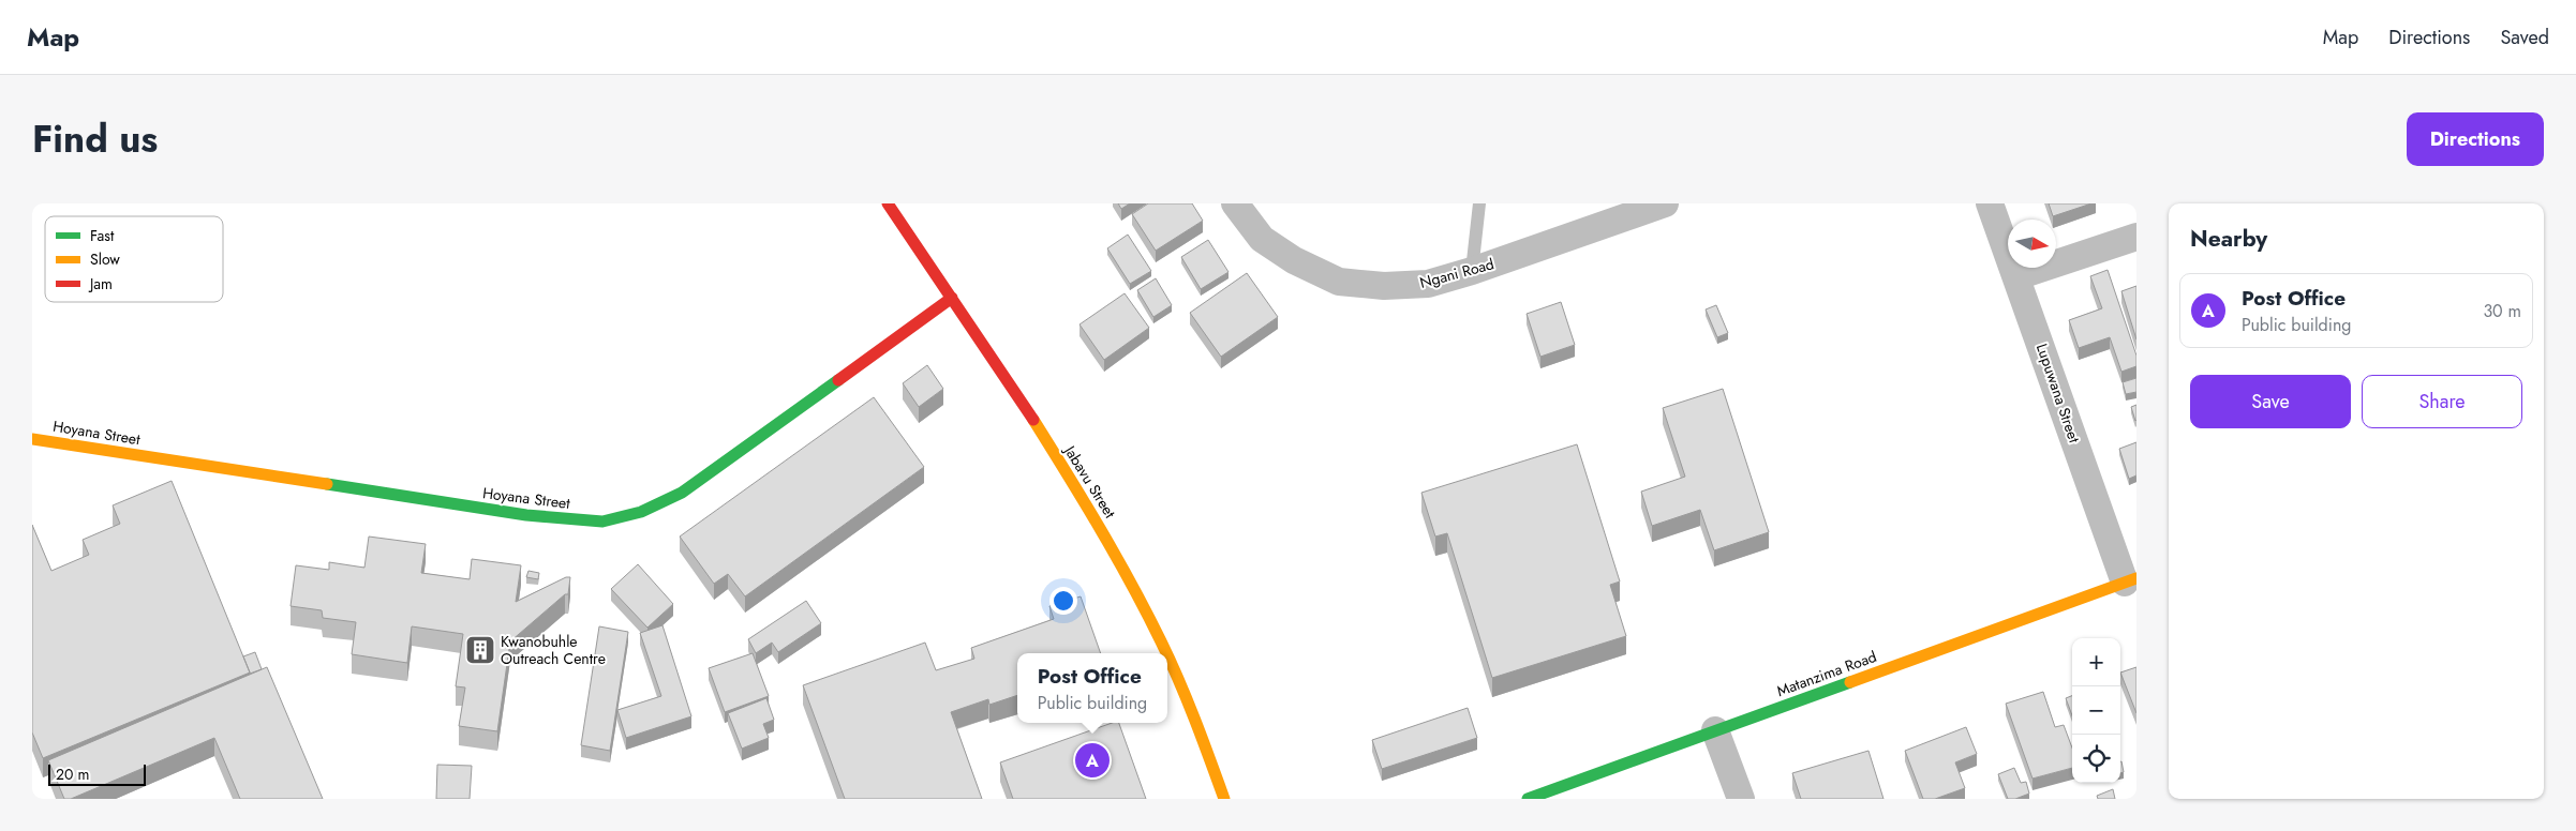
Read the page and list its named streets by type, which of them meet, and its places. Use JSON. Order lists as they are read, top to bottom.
{
  "streets": {
    "street": [
      "Ngani Road",
      "Lupuwana Street",
      "Hoyana Street",
      "Jabavu Street",
      "Matanzima Road"
    ]
  },
  "crossings": [
    ["Lupuwana Street", "Matanzima Road"],
    ["Hoyana Street", "Jabavu Street"]
  ],
  "places": {
    "building": ["Kwanobuhle Outreach Centre"]
  },
  "legend": ["Fast", "Slow", "Jam"],
  "scale_bar": "20 m",
  "north": "right",
  "page": {
    "header": "Map",
    "nav": ["Map", "Directions", "Saved"],
    "title": "Find us",
    "buttons": [
      "Directions",
      ["Save", "Share"]
    ],
    "heading": "Nearby",
    "list": [
      {
        "mark": "A",
        "name": "Post Office",
        "note": "Public building",
        "value": "30 m"
      }
    ],
    "map_buttons": ["+", "−"],
    "popup": ["Post Office", "Public building"],
    "pins": "A",
    "scale": "20 m"
  }
}
